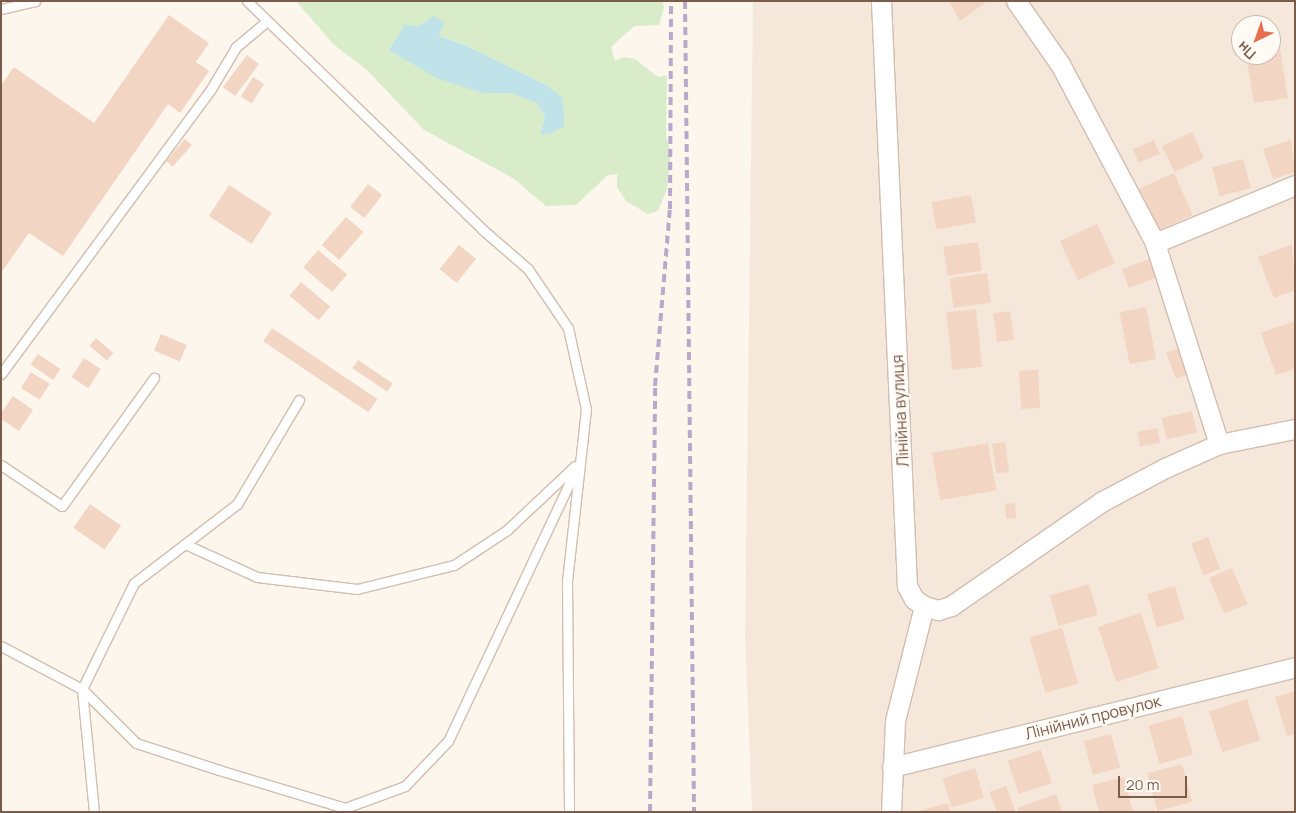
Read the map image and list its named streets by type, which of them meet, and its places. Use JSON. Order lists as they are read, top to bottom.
{
  "streets": {
    "street": ["Лінійна вулиця", "Лінійний провулок"]
  },
  "scale_bar": "20 m",
  "north": "bottom left"
}
